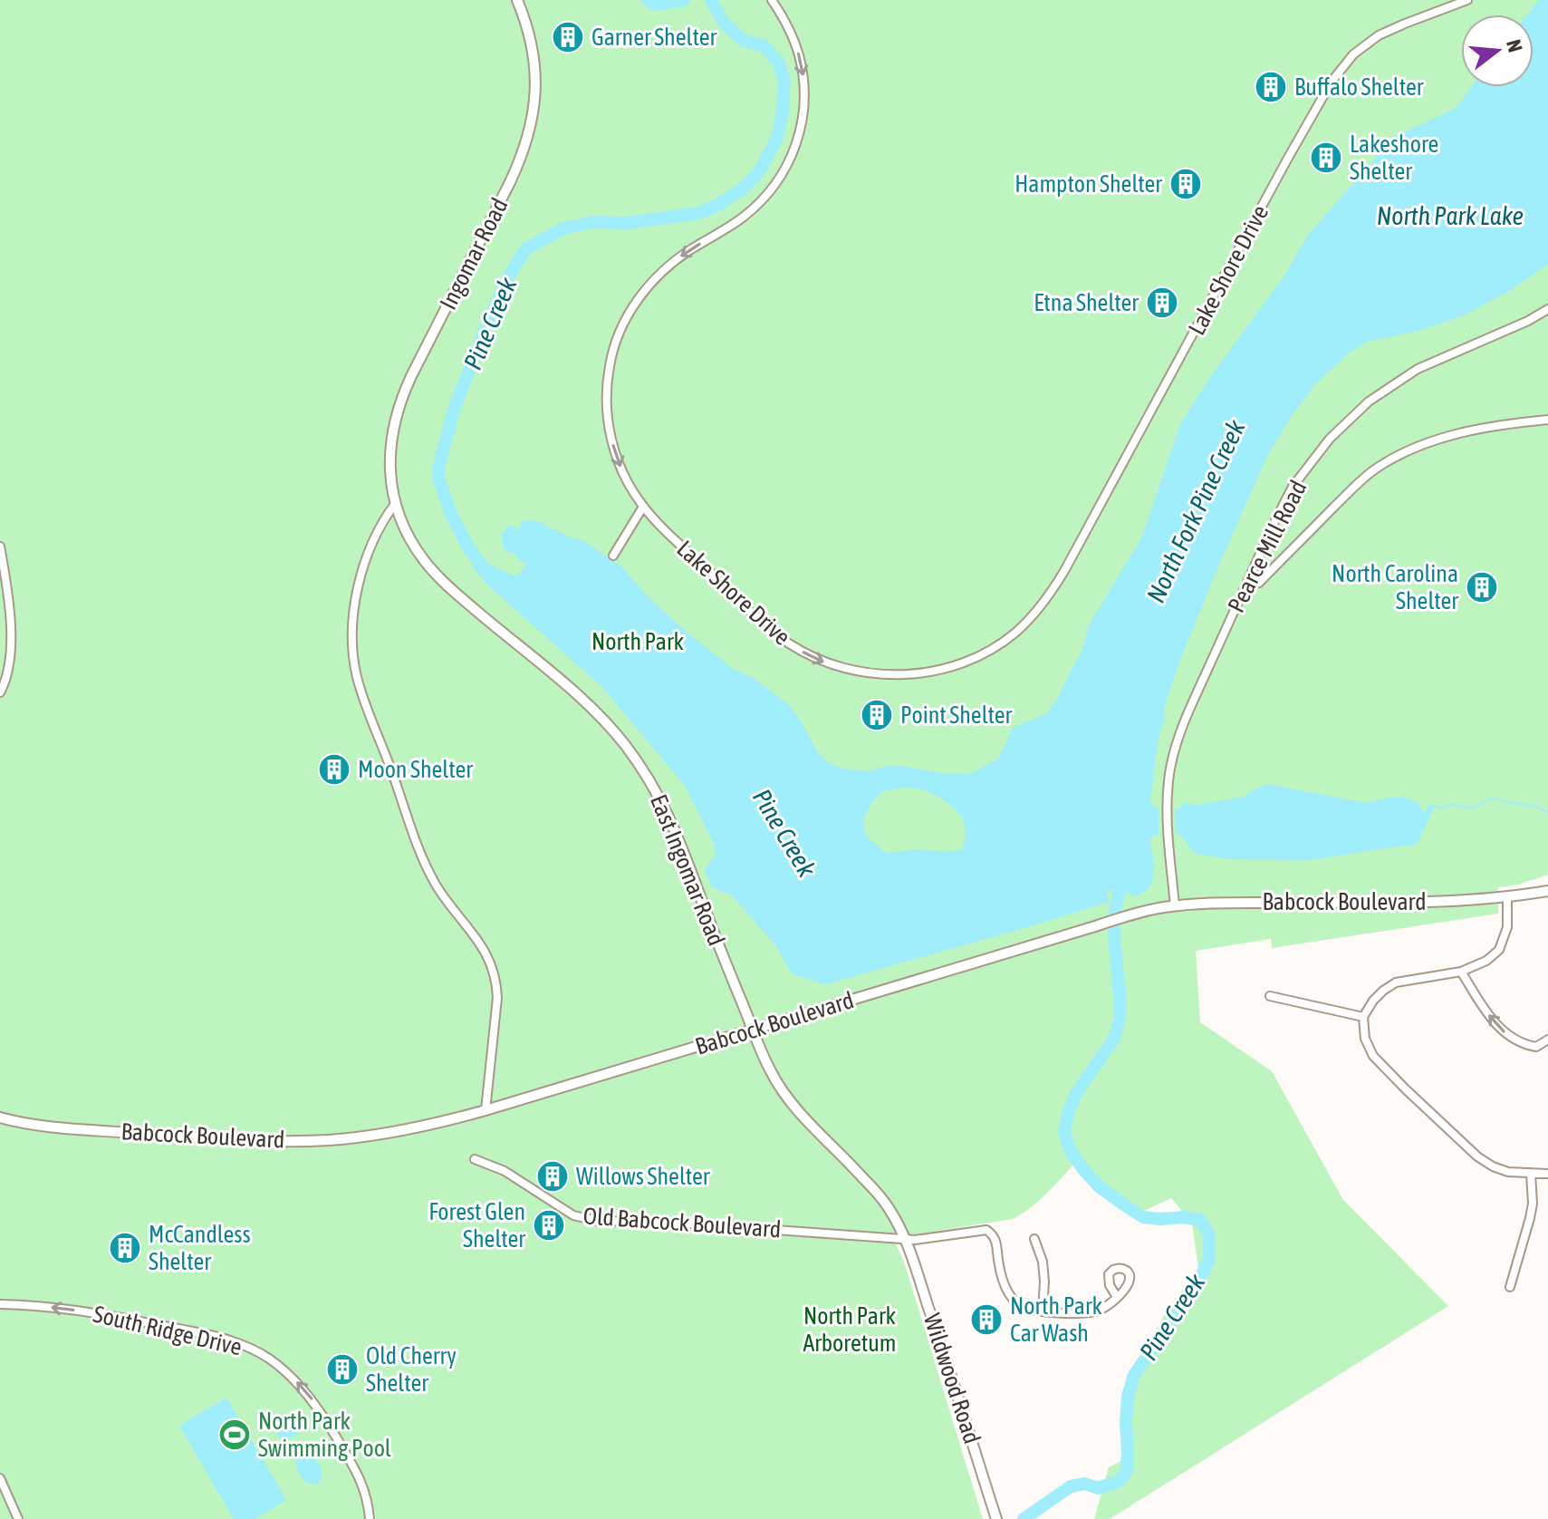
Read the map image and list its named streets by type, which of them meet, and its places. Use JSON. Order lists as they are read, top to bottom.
{
  "streets": {
    "main road": [
      "Ingomar Road",
      "East Ingomar Road",
      "Babcock Boulevard",
      "Wildwood Road"
    ],
    "street": [
      "Lake Shore Drive",
      "Pearce Mill Road",
      "Old Babcock Boulevard",
      "South Ridge Drive"
    ]
  },
  "crossings": [
    ["Ingomar Road", "East Ingomar Road"],
    ["Pearce Mill Road", "Babcock Boulevard"],
    ["East Ingomar Road", "Babcock Boulevard"],
    ["East Ingomar Road", "Old Babcock Boulevard"],
    ["East Ingomar Road", "Wildwood Road"],
    ["Old Babcock Boulevard", "Wildwood Road"]
  ],
  "one_way": ["South Ridge Drive"],
  "water": ["North Park Lake", "Pine Creek", "North Fork Pine Creek"],
  "parks": ["North Park", "North Park Arboretum"],
  "places": {
    "building": [
      "Garner Shelter",
      "Buffalo Shelter",
      "Lakeshore Shelter",
      "Hampton Shelter",
      "Etna Shelter",
      "North Carolina Shelter",
      "Point Shelter",
      "Moon Shelter",
      "Willows Shelter",
      "Forest Glen Shelter",
      "McCandless Shelter",
      "North Park Car Wash",
      "Old Cherry Shelter"
    ],
    "sports": ["North Park Swimming Pool"]
  },
  "north": "right"
}
